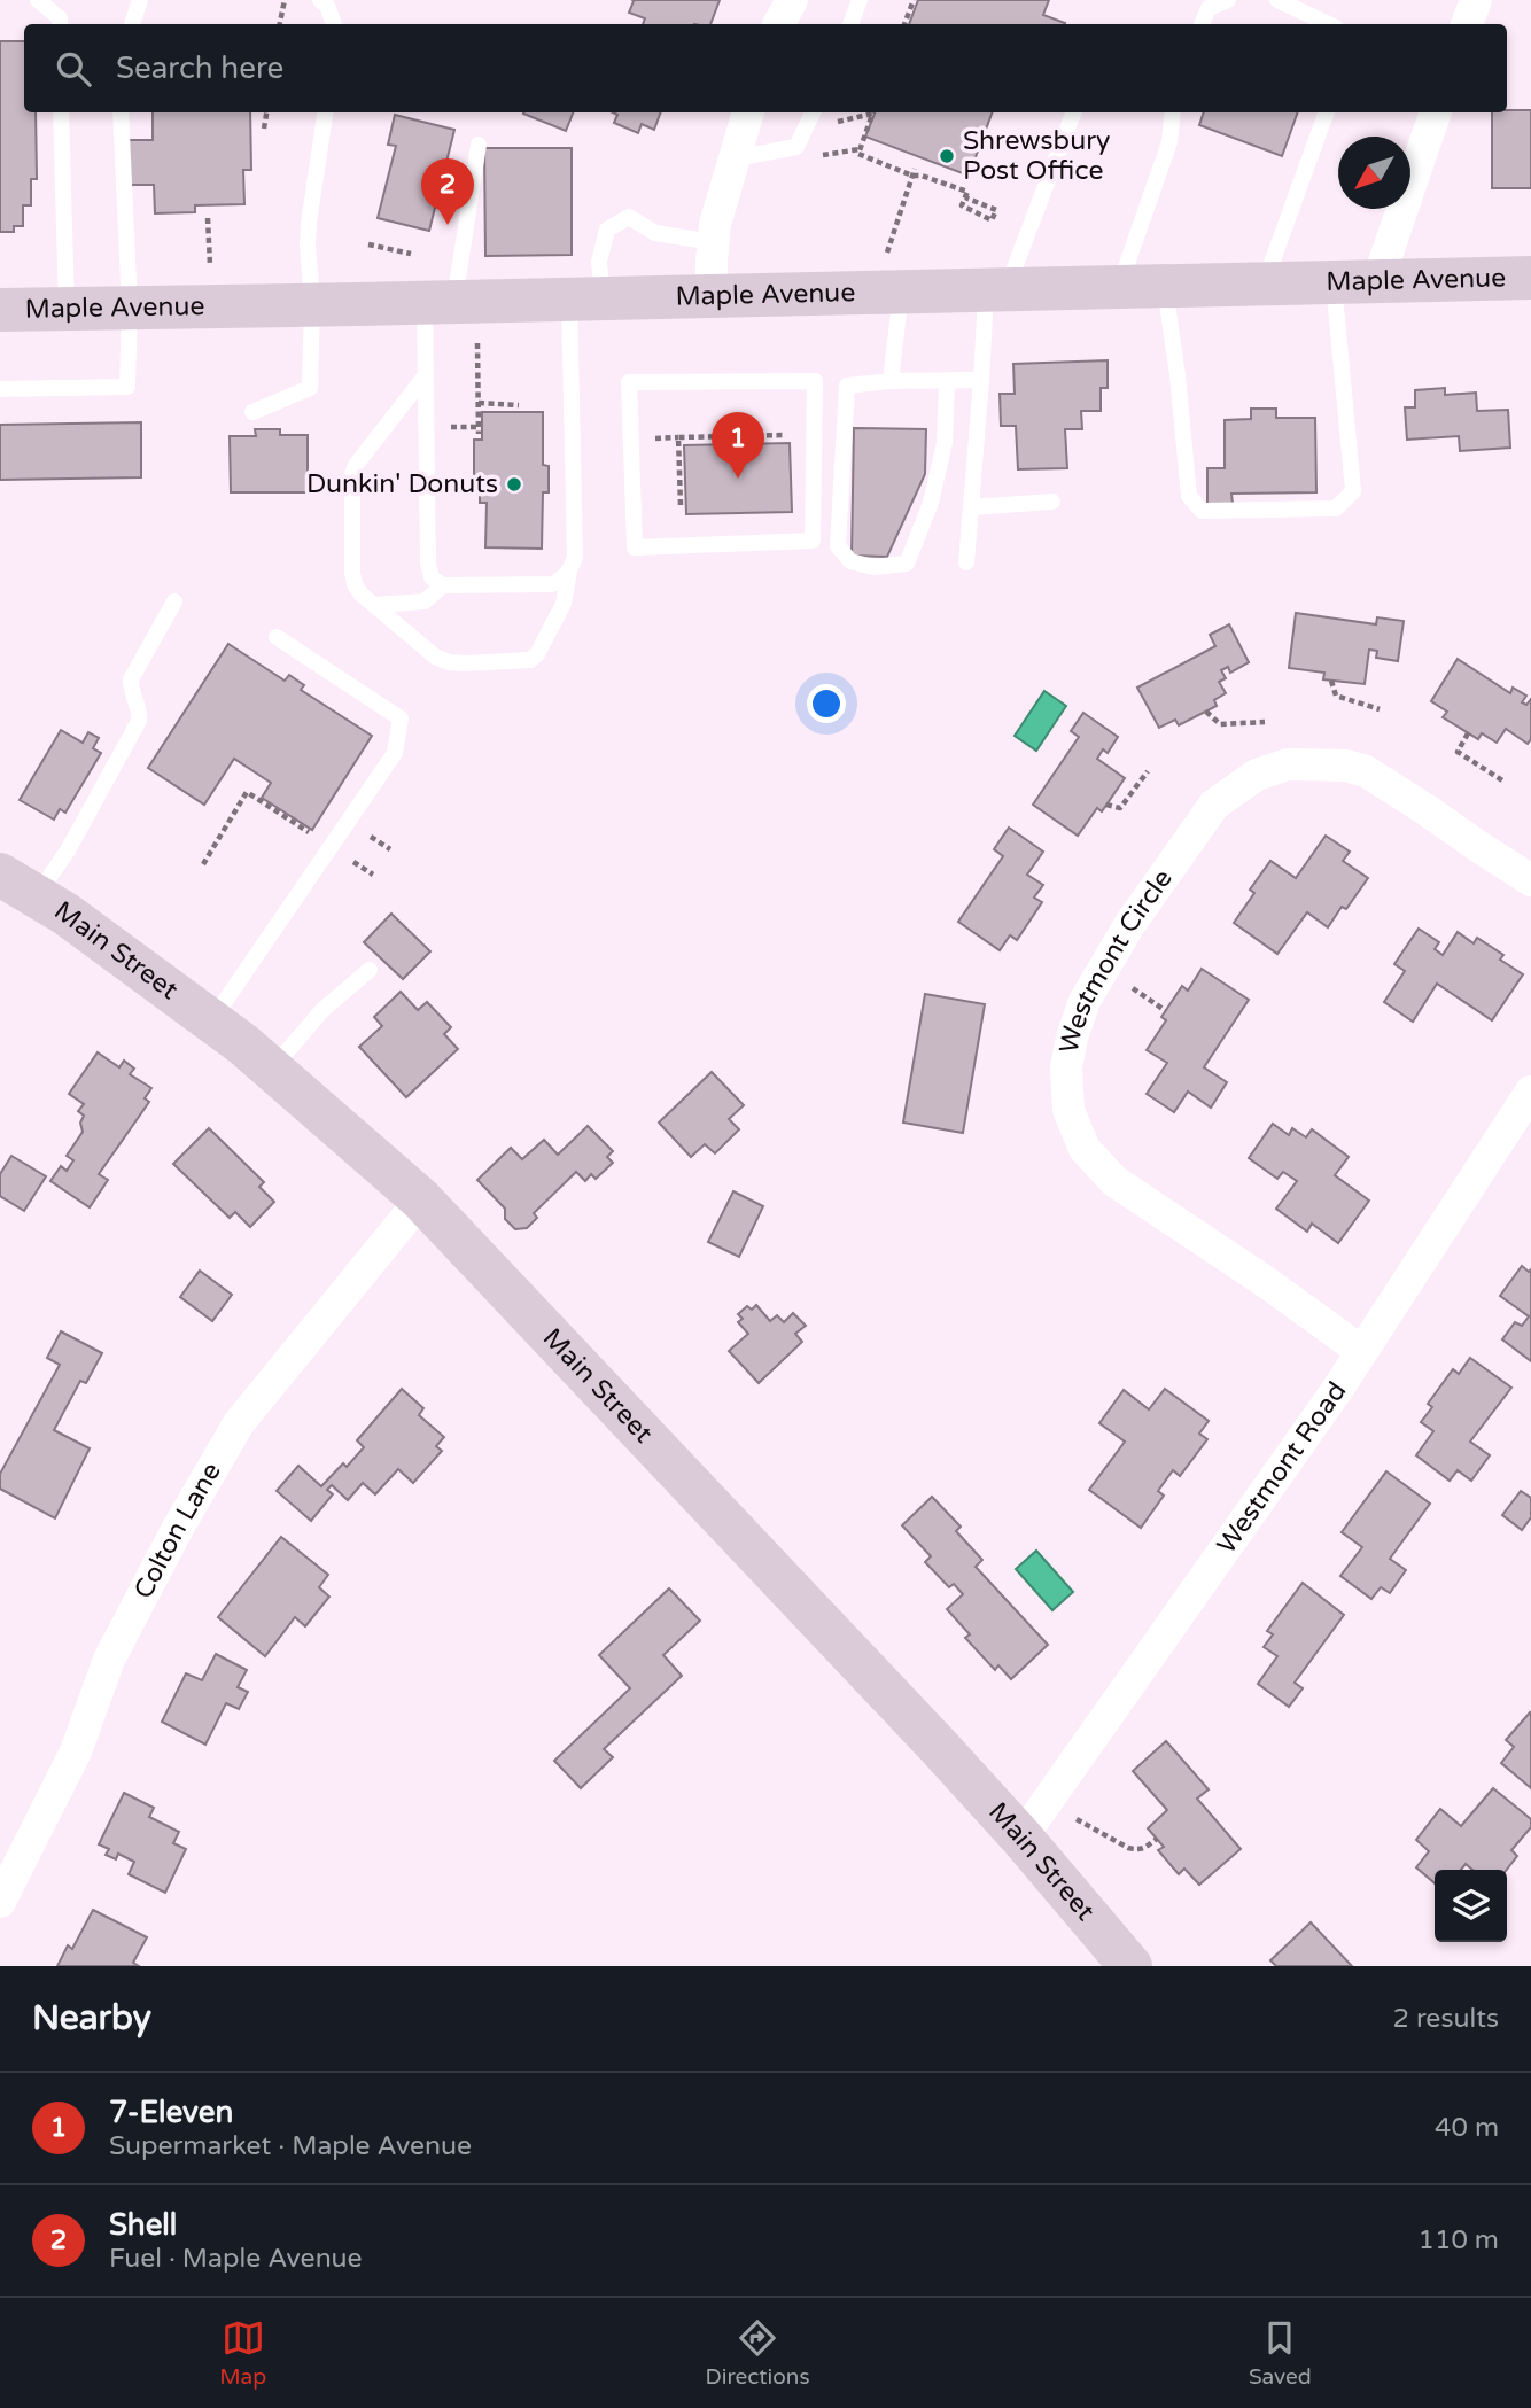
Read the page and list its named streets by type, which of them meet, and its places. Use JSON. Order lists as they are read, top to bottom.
{
  "streets": {
    "main road": ["Maple Avenue", "Main Street"],
    "street": ["Westmont Circle", "Westmont Road", "Colton Lane"]
  },
  "crossings": [
    ["Main Street", "Westmont Road"],
    ["Main Street", "Colton Lane"],
    ["Westmont Circle", "Westmont Road"]
  ],
  "places": ["Shrewsbury Post Office", "Dunkin' Donuts"],
  "north": "bottom left",
  "page": {
    "search": "Search here",
    "pins": ["2", "1"],
    "heading": ["Nearby", "2 results"],
    "list": [
      {
        "mark": "1",
        "name": "7-Eleven",
        "note": "Supermarket · Maple Avenue",
        "value": "40 m"
      },
      {
        "mark": "2",
        "name": "Shell",
        "note": "Fuel · Maple Avenue",
        "value": "110 m"
      }
    ],
    "nav": ["Map", "Directions", "Saved"]
  }
}
